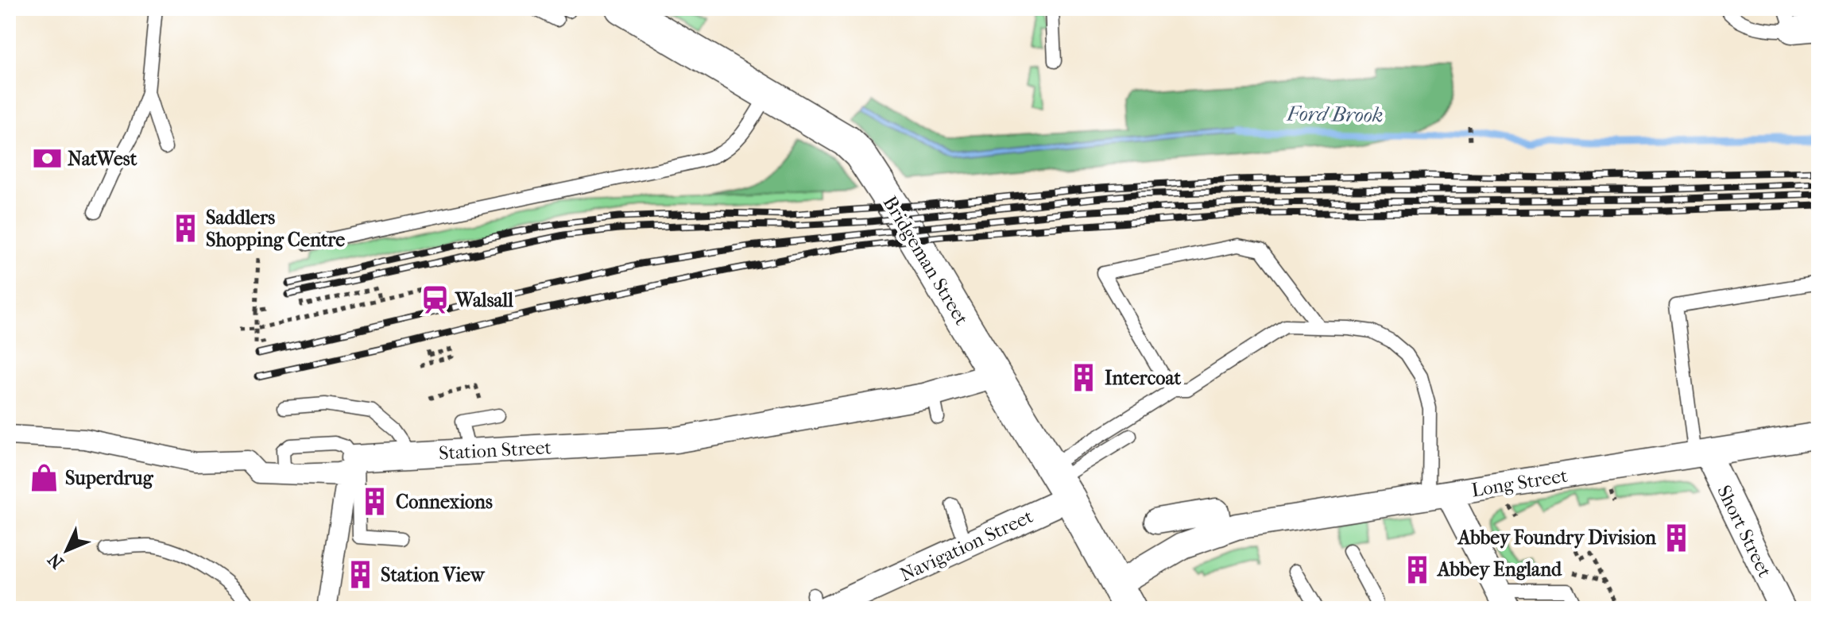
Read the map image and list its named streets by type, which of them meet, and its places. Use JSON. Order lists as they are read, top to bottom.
{
  "streets": {
    "street": [
      "Bridgeman Street",
      "Station Street",
      "Long Street",
      "Short Street",
      "Navigation Street"
    ]
  },
  "crossings": [
    ["Bridgeman Street", "Station Street"],
    ["Bridgeman Street", "Long Street"],
    ["Bridgeman Street", "Navigation Street"],
    ["Long Street", "Short Street"]
  ],
  "water": ["Ford Brook"],
  "places": {
    "bank": ["NatWest"],
    "building": [
      "Saddlers Shopping Centre",
      "Intercoat",
      "Connexions",
      "Abbey Foundry Division",
      "Abbey England",
      "Station View"
    ],
    "station": ["Walsall"],
    "shop": ["Superdrug"]
  },
  "north": "bottom left"
}
